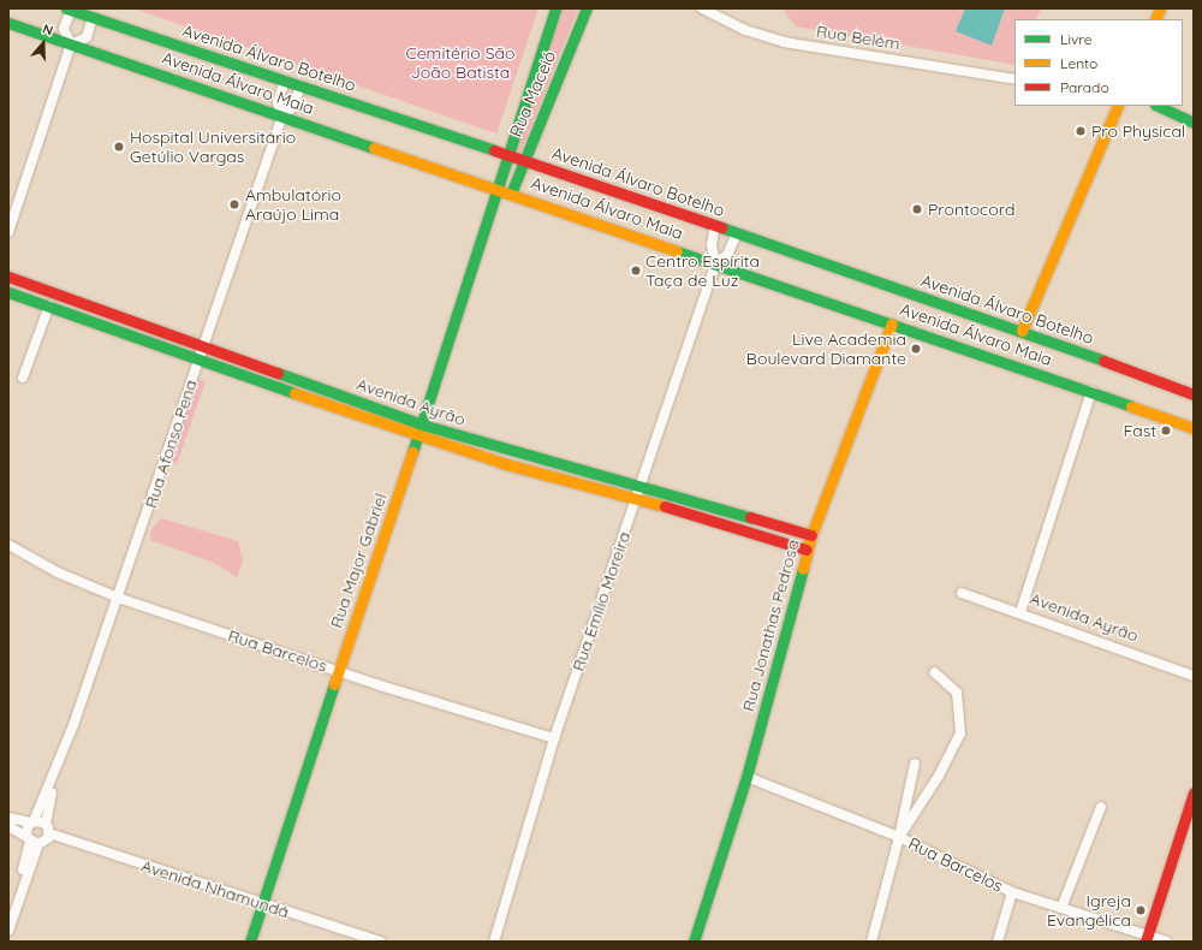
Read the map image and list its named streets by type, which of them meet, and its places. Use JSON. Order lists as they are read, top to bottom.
{
  "streets": {
    "main road": [
      "Avenida Álvaro Botelho",
      "Avenida Álvaro Maia",
      "Rua Maceió",
      "Avenida Ayrão",
      "Rua Major Gabriel",
      "Rua Jonathas Pedrosa"
    ],
    "street": [
      "Rua Belém",
      "Rua Afonso Pena",
      "Rua Emílio Moreira",
      "Rua Barcelos",
      "Avenida Nhamundá"
    ]
  },
  "crossings": [
    ["Avenida Álvaro Botelho", "Rua Maceió"],
    ["Avenida Álvaro Botelho", "Rua Afonso Pena"],
    ["Avenida Álvaro Botelho", "Rua Emílio Moreira"],
    ["Avenida Álvaro Maia", "Rua Maceió"],
    ["Avenida Álvaro Maia", "Rua Afonso Pena"],
    ["Avenida Álvaro Maia", "Rua Major Gabriel"],
    ["Avenida Álvaro Maia", "Rua Emílio Moreira"],
    ["Avenida Álvaro Maia", "Rua Jonathas Pedrosa"],
    ["Rua Maceió", "Rua Major Gabriel"],
    ["Avenida Ayrão", "Rua Afonso Pena"],
    ["Avenida Ayrão", "Rua Major Gabriel"],
    ["Avenida Ayrão", "Rua Emílio Moreira"],
    ["Avenida Ayrão", "Rua Jonathas Pedrosa"],
    ["Rua Afonso Pena", "Rua Barcelos"],
    ["Rua Afonso Pena", "Avenida Nhamundá"],
    ["Rua Major Gabriel", "Rua Barcelos"],
    ["Rua Major Gabriel", "Avenida Nhamundá"],
    ["Rua Emílio Moreira", "Rua Barcelos"],
    ["Rua Jonathas Pedrosa", "Rua Barcelos"]
  ],
  "parks": ["Cemitério São João Batista"],
  "places": [
    "Pro Physical",
    "Hospital Universitário Getúlio Vargas",
    "Ambulatório Araújo Lima",
    "Prontocord",
    "Centro Espírita Taça de Luz",
    "Live Academia Boulevard Diamante",
    "Fast",
    "Igreja Evangélica"
  ],
  "legend": ["Livre", "Lento", "Parado"],
  "north": "top"
}
